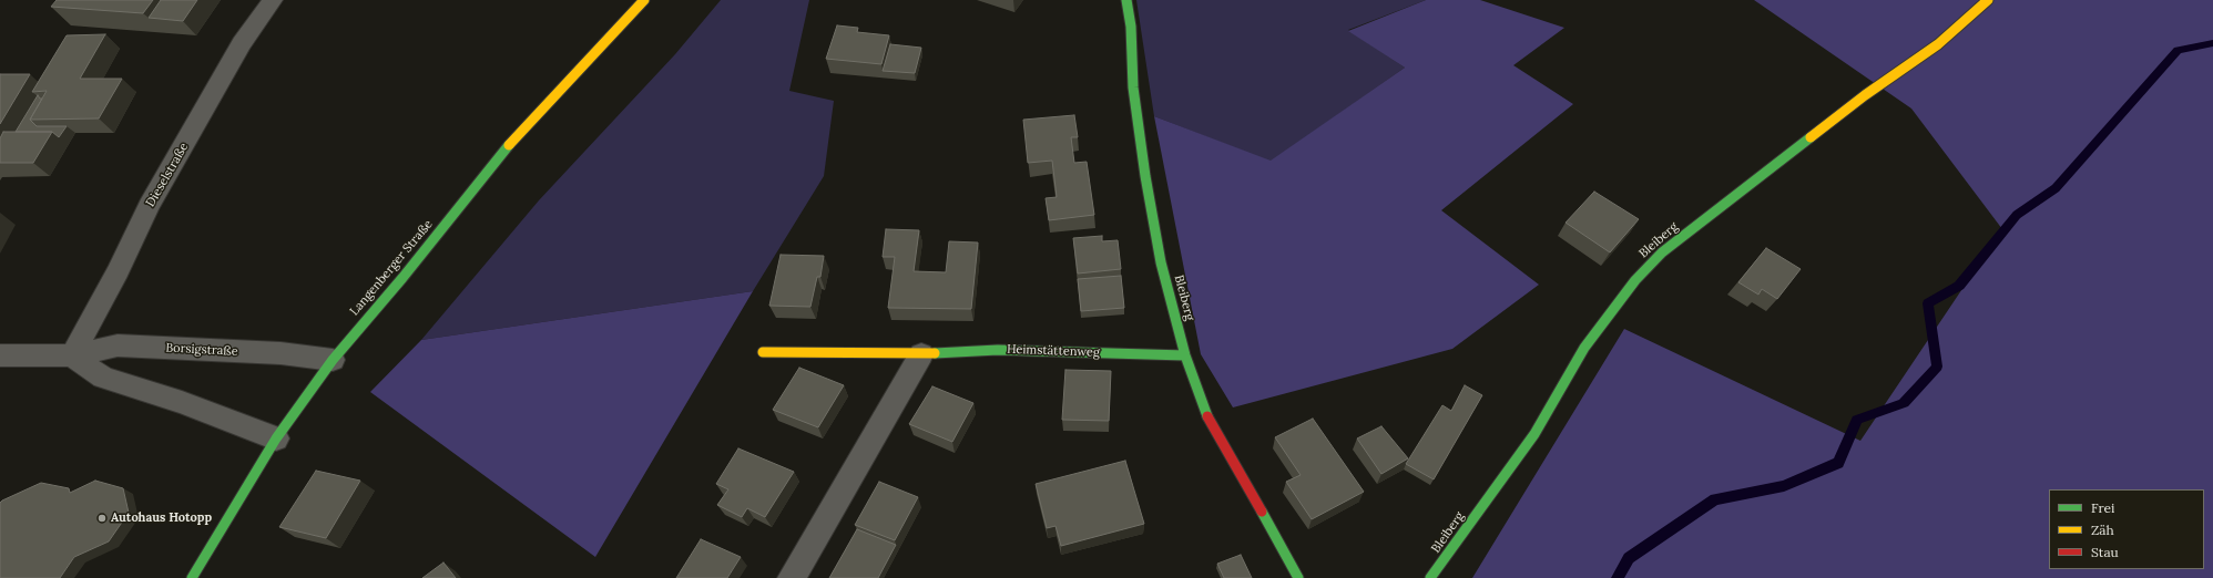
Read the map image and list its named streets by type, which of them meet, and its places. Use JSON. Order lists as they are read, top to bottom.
{
  "streets": {
    "street": [
      "Dieselstraße",
      "Bleiberg",
      "Langenberger Straße",
      "Borsigstraße",
      "Heimstättenweg"
    ]
  },
  "crossings": [
    ["Dieselstraße", "Borsigstraße"],
    ["Bleiberg", "Heimstättenweg"],
    ["Langenberger Straße", "Borsigstraße"]
  ],
  "places": ["Autohaus Hotopp"],
  "legend": ["Frei", "Zäh", "Stau"]
}
